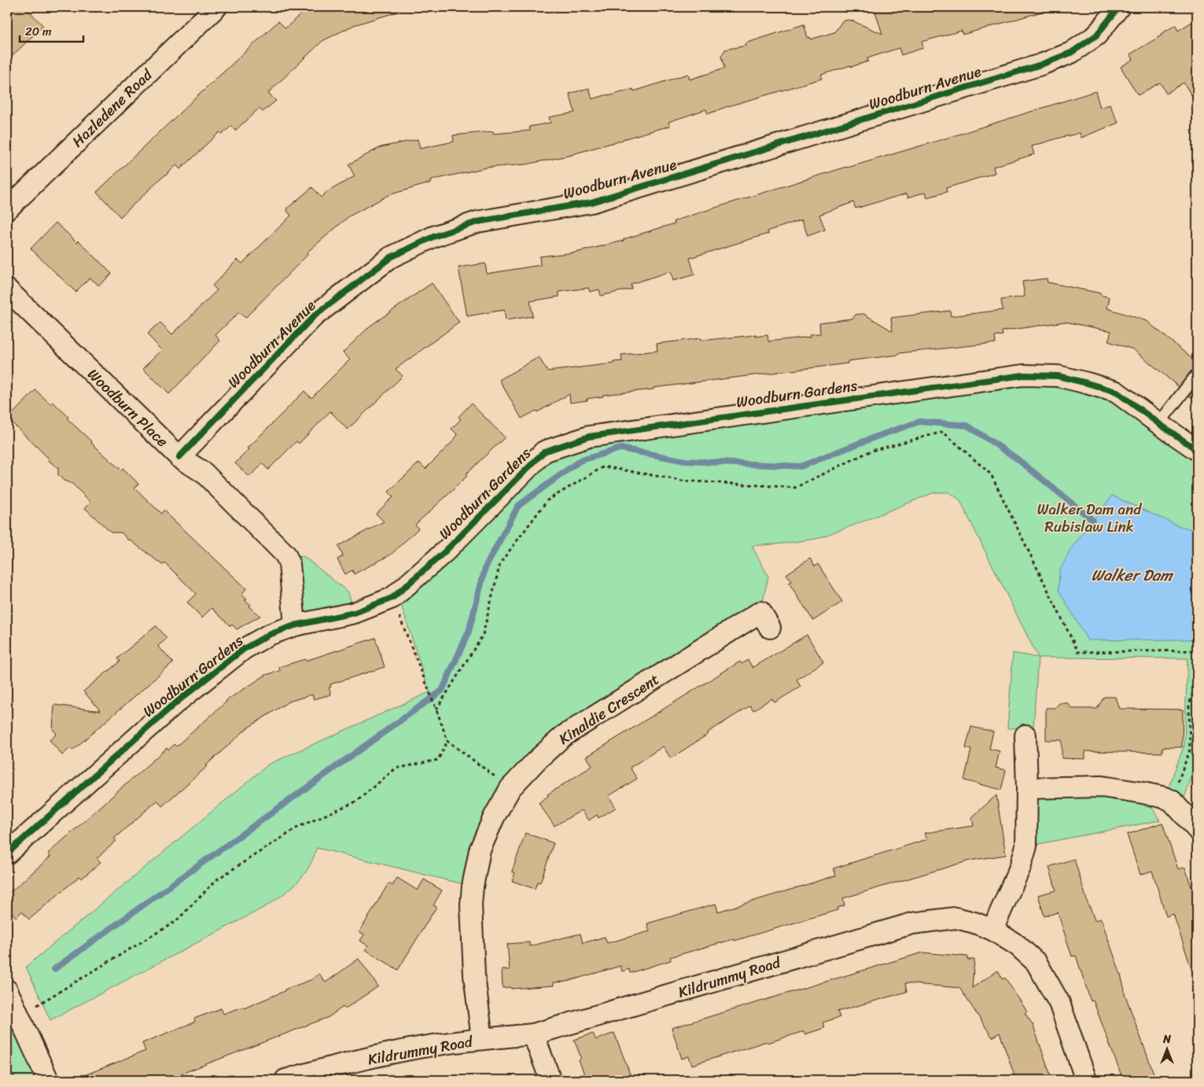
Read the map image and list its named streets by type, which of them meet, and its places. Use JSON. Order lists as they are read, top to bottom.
{
  "streets": {
    "street": [
      "Woodburn Avenue",
      "Hazledene Road",
      "Woodburn Gardens",
      "Woodburn Place",
      "Kinaldie Crescent",
      "Kildrummy Road"
    ]
  },
  "crossings": [
    ["Woodburn Avenue", "Woodburn Place"],
    ["Woodburn Gardens", "Woodburn Place"],
    ["Kinaldie Crescent", "Kildrummy Road"]
  ],
  "water": ["Walker Dam"],
  "parks": ["Walker Dam and Rubislaw Link"],
  "scale_bar": "20 m",
  "north": "top"
}
